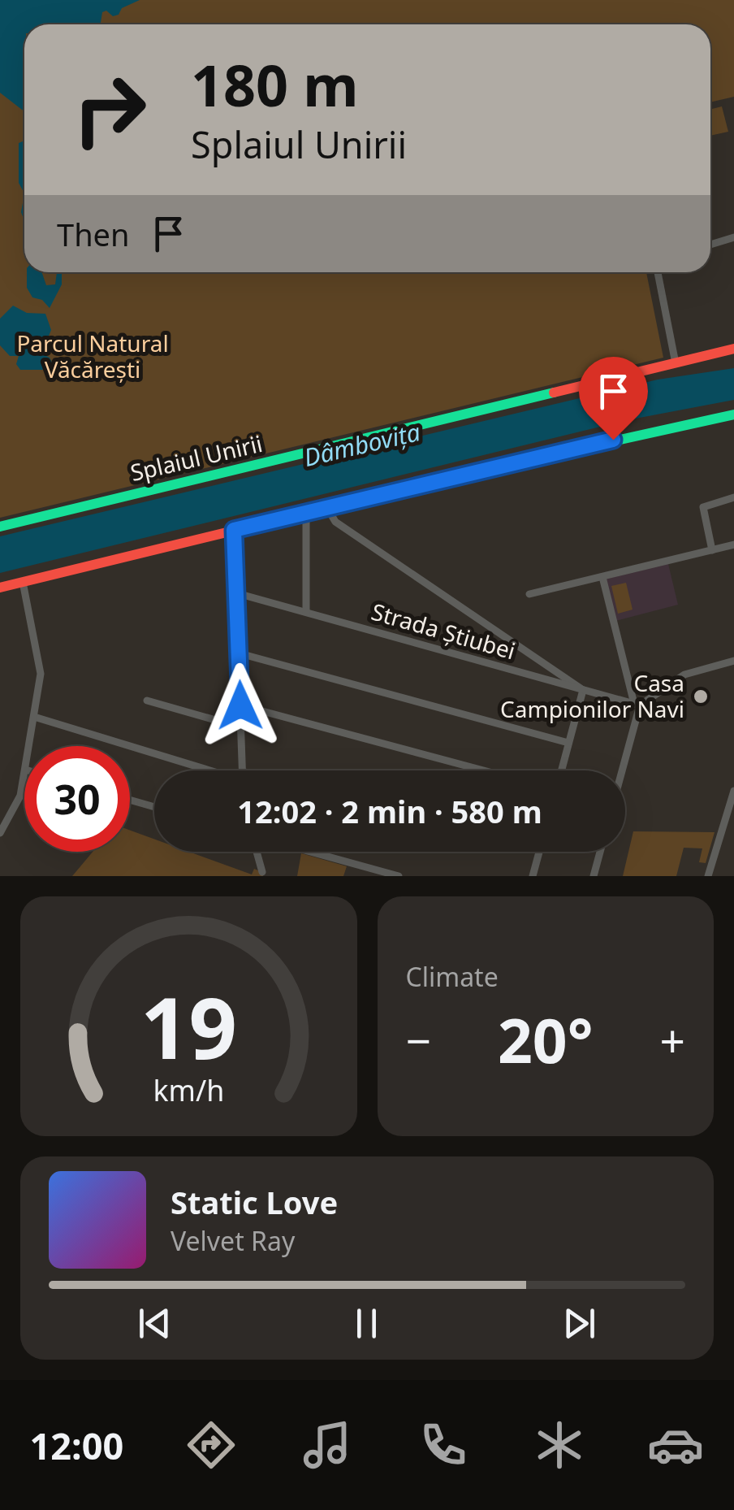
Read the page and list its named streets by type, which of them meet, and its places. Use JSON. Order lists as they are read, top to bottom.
{
  "streets": {
    "main road": ["Splaiul Unirii"],
    "street": ["Strada Știubei"]
  },
  "water": ["Dâmbovița"],
  "parks": ["Parcul Natural Văcărești"],
  "places": ["Casa Campionilor Navi"],
  "page": {
    "turn": ["180 m", "Splaiul Unirii"],
    "then": "Then",
    "limit": "30",
    "trip": "12:02 · 2 min · 580 m",
    "tile": "Climate",
    "heat": ["−", "20°", "+"],
    "song": ["Static Love", "Velvet Ray"],
    "tabs": "12:00",
    "gauge": ["19", "km/h"]
  }
}
